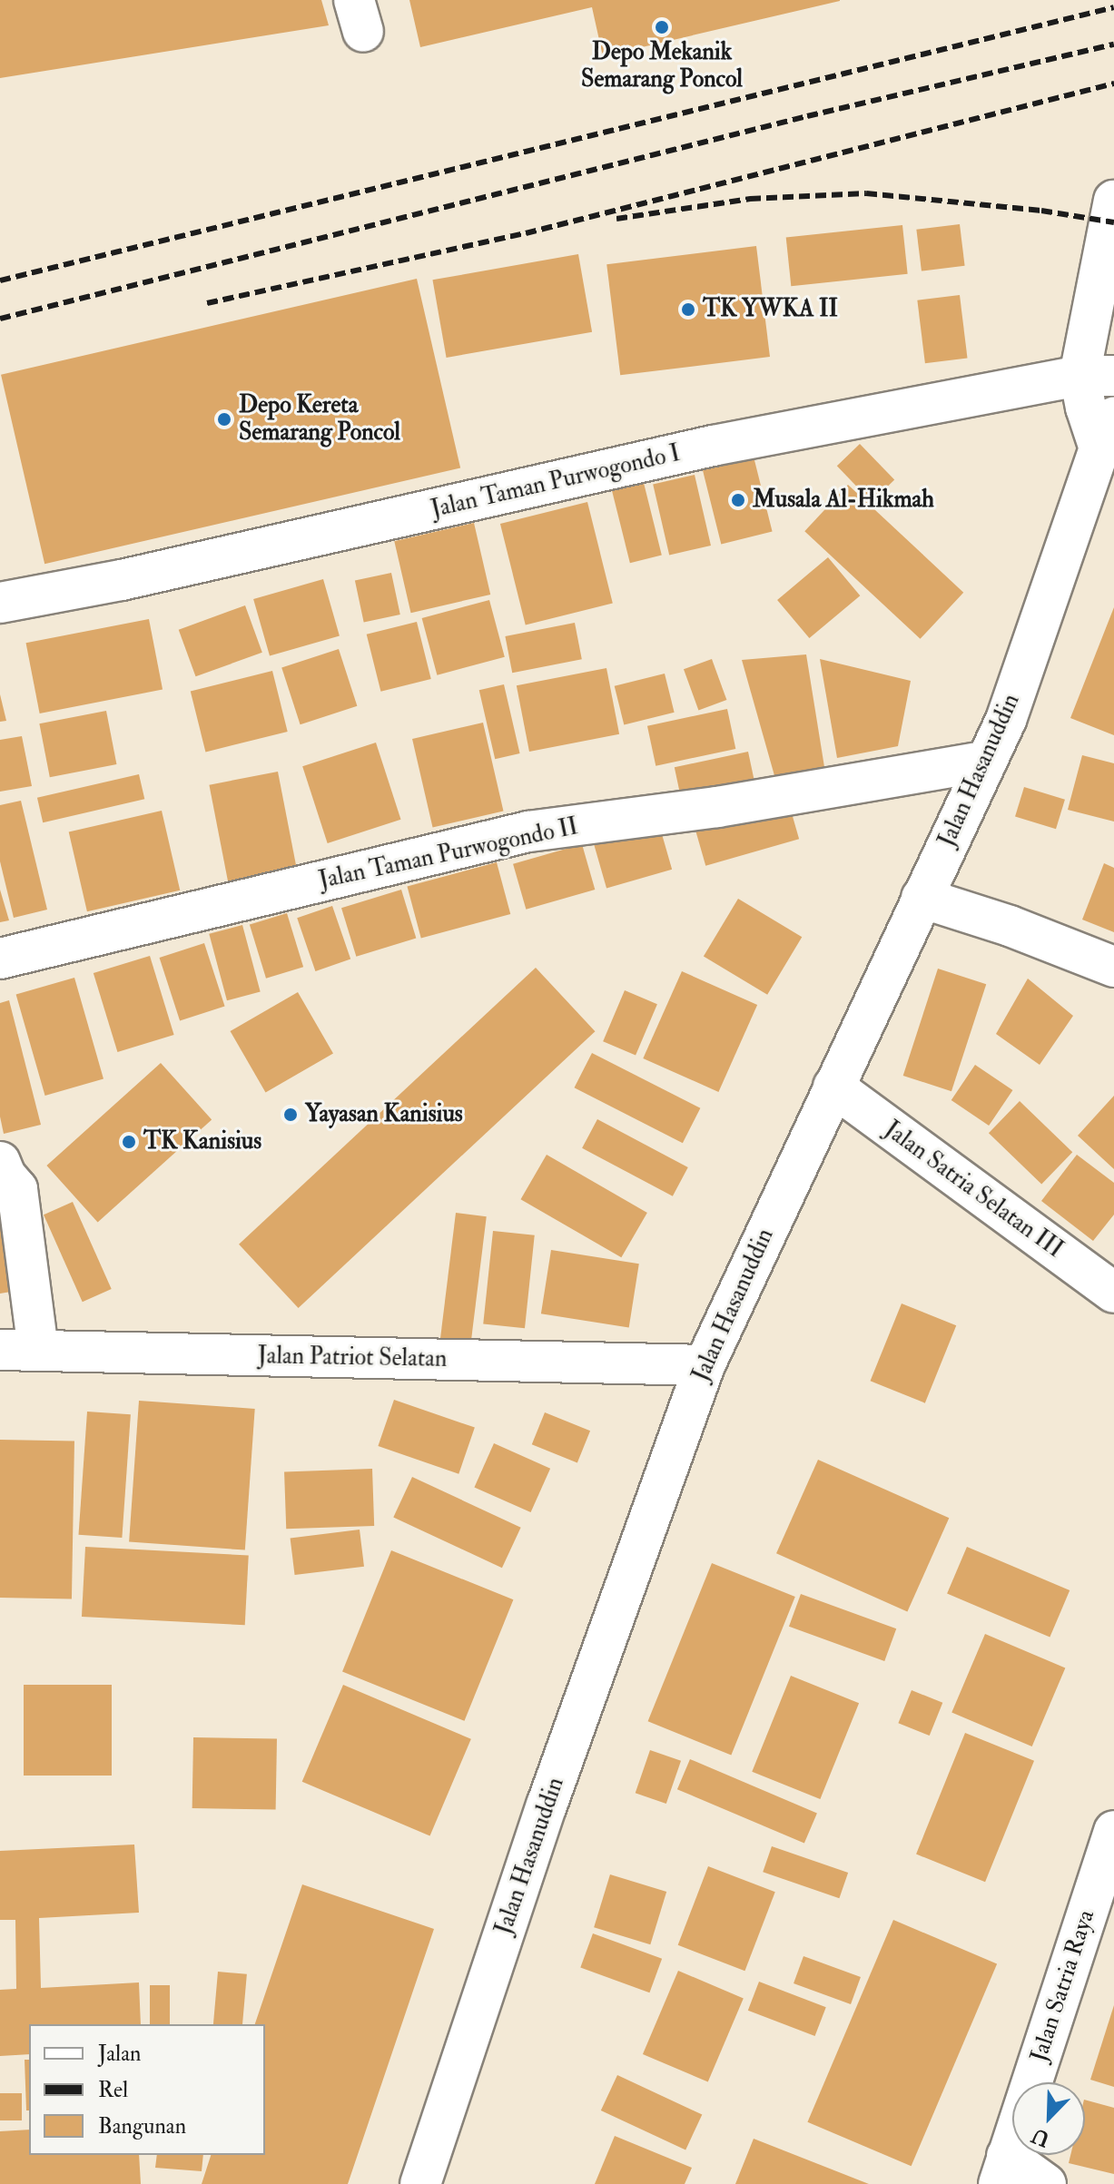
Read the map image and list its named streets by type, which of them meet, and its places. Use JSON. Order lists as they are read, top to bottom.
{
  "streets": {
    "street": [
      "Jalan Taman Purwogondo I",
      "Jalan Hasanuddin",
      "Jalan Taman Purwogondo II",
      "Jalan Satria Selatan III",
      "Jalan Patriot Selatan",
      "Jalan Satria Raya"
    ]
  },
  "crossings": [
    ["Jalan Taman Purwogondo I", "Jalan Hasanuddin"],
    ["Jalan Hasanuddin", "Jalan Taman Purwogondo II"],
    ["Jalan Hasanuddin", "Jalan Satria Selatan III"],
    ["Jalan Hasanuddin", "Jalan Patriot Selatan"]
  ],
  "places": [
    "Depo Mekanik Semarang Poncol",
    "TK YWKA II",
    "Depo Kereta Semarang Poncol",
    "Musala Al-Hikmah",
    "Yayasan Kanisius",
    "TK Kanisius"
  ],
  "legend": ["Jalan", "Rel", "Bangunan"],
  "north": "bottom left"
}
